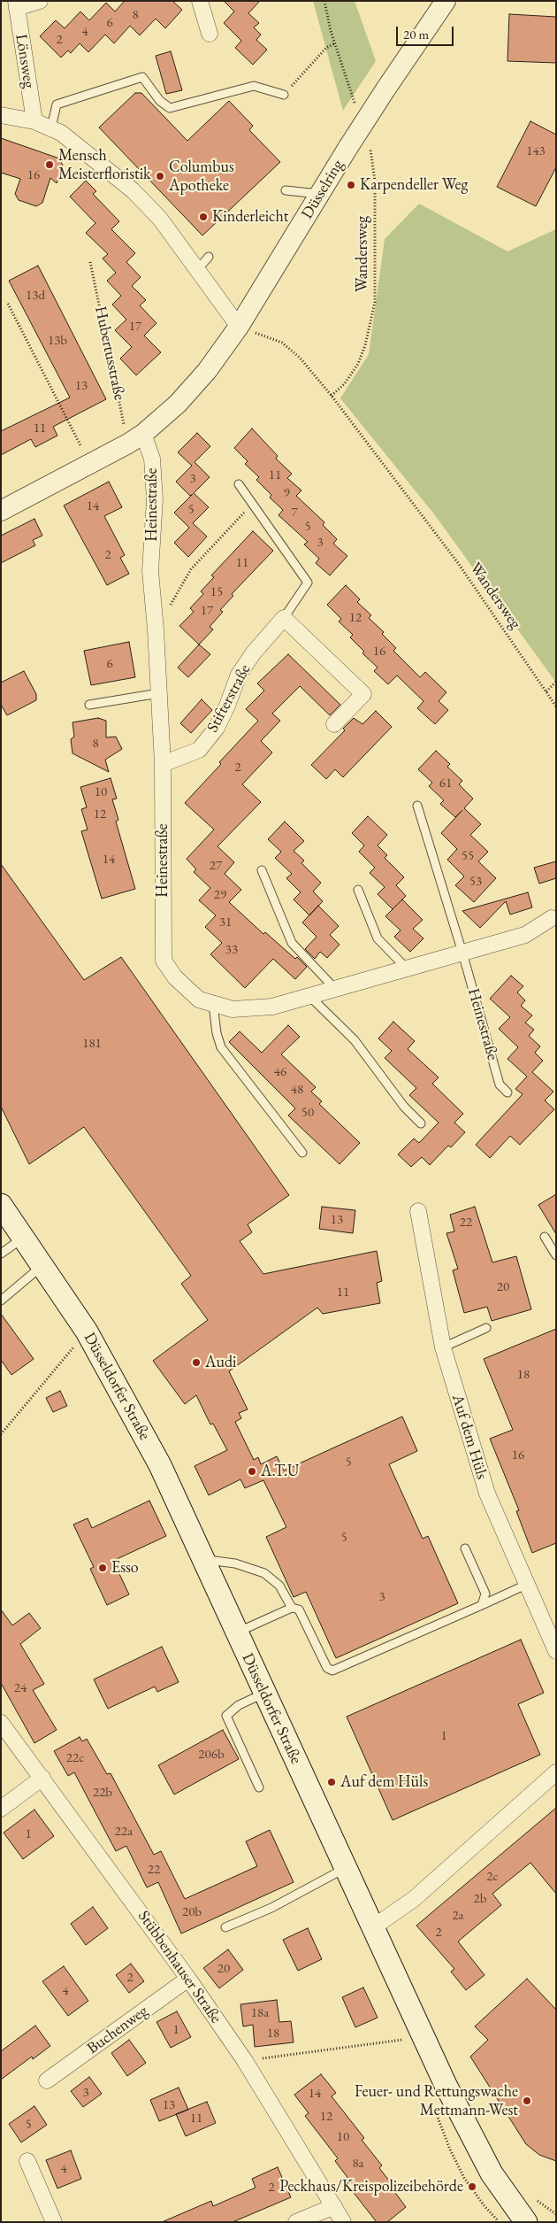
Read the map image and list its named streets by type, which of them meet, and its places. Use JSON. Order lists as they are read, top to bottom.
{
  "streets": {
    "main road": ["Düsseldorfer Straße"],
    "street": [
      "Lönsweg",
      "Düsselring",
      "Heinestraße",
      "Stifterstraße",
      "Auf dem Hüls",
      "Stübbenhauser Straße",
      "Buchenweg"
    ],
    "path": ["Wandersweg", "Hubertusstraße"]
  },
  "crossings": [
    ["Düsselring", "Wandersweg"],
    ["Düsselring", "Hubertusstraße"],
    ["Düsselring", "Heinestraße"],
    ["Hubertusstraße", "Heinestraße"],
    ["Heinestraße", "Stifterstraße"],
    ["Stübbenhauser Straße", "Buchenweg"]
  ],
  "places": [
    "Mensch Meisterfloristik",
    "Columbus Apotheke",
    "Karpendeller Weg",
    "Kinderleicht",
    "Audi",
    "A.T.U",
    "Esso",
    "Auf dem Hüls",
    "Feuer- und Rettungswache Mettmann-West",
    "Peckhaus/Kreispolizeibehörde"
  ],
  "house_numbers": [
    "8",
    "6",
    "4",
    "2",
    "143",
    "16",
    "13d",
    "17",
    "13b",
    "13",
    "11",
    "11",
    "3",
    "9",
    "14",
    "5",
    "7",
    "5",
    "3",
    "2",
    "11",
    "15",
    "17",
    "12",
    "16",
    "6",
    "8",
    "2",
    "61",
    "10",
    "12",
    "55",
    "14",
    "27",
    "53",
    "29",
    "31",
    "33",
    "181",
    "46",
    "48",
    "50",
    "13",
    "22",
    "20",
    "11",
    "18",
    "16",
    "5",
    "5",
    "3",
    "24",
    "1",
    "206b",
    "22c",
    "22b",
    "22a",
    "1",
    "22",
    "2c",
    "2b",
    "20b",
    "2a",
    "2",
    "20",
    "2",
    "4",
    "18a",
    "1",
    "18",
    "3",
    "14",
    "13",
    "12",
    "11",
    "5",
    "10",
    "8a",
    "4",
    "2"
  ],
  "scale_bar": "20 m"
}
